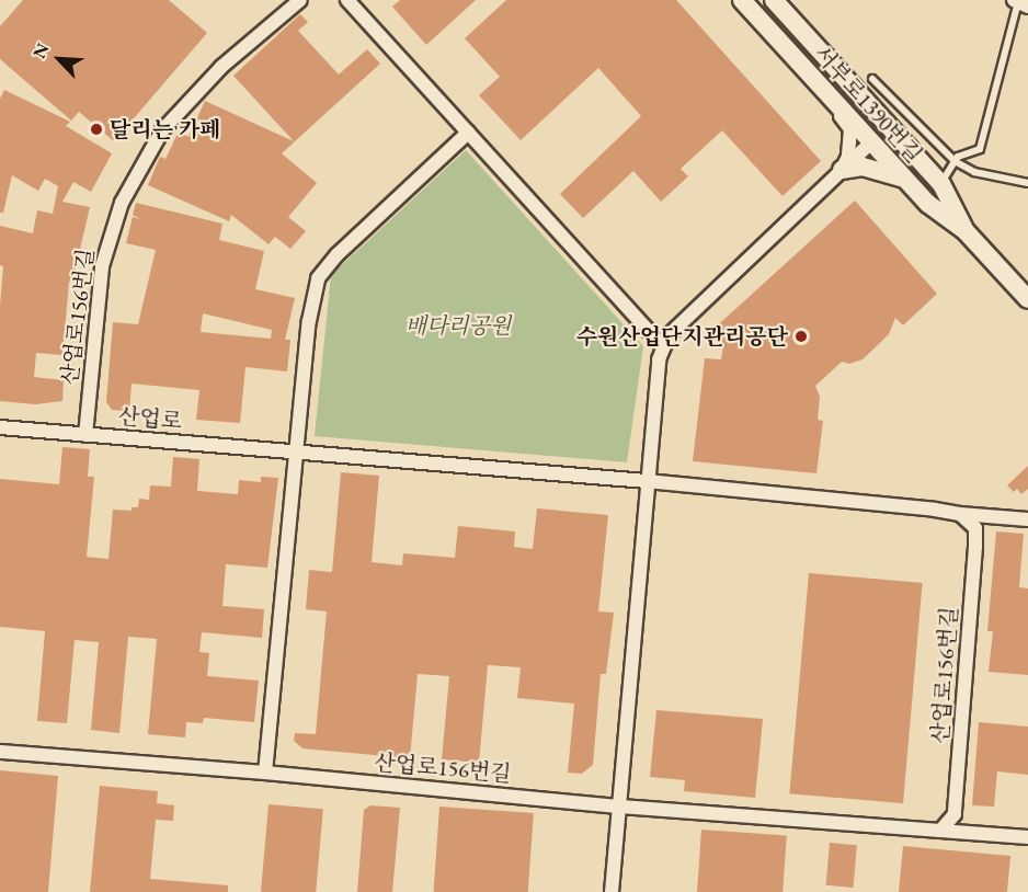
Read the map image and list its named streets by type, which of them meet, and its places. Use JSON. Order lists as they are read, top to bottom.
{
  "streets": {
    "street": ["서부로1390번길", "산업로156번길", "산업로"]
  },
  "crossings": [
    ["산업로156번길", "산업로"]
  ],
  "parks": ["배다리공원"],
  "places": ["달리는 카페", "수원산업단지관리공단"],
  "north": "top left"
}
